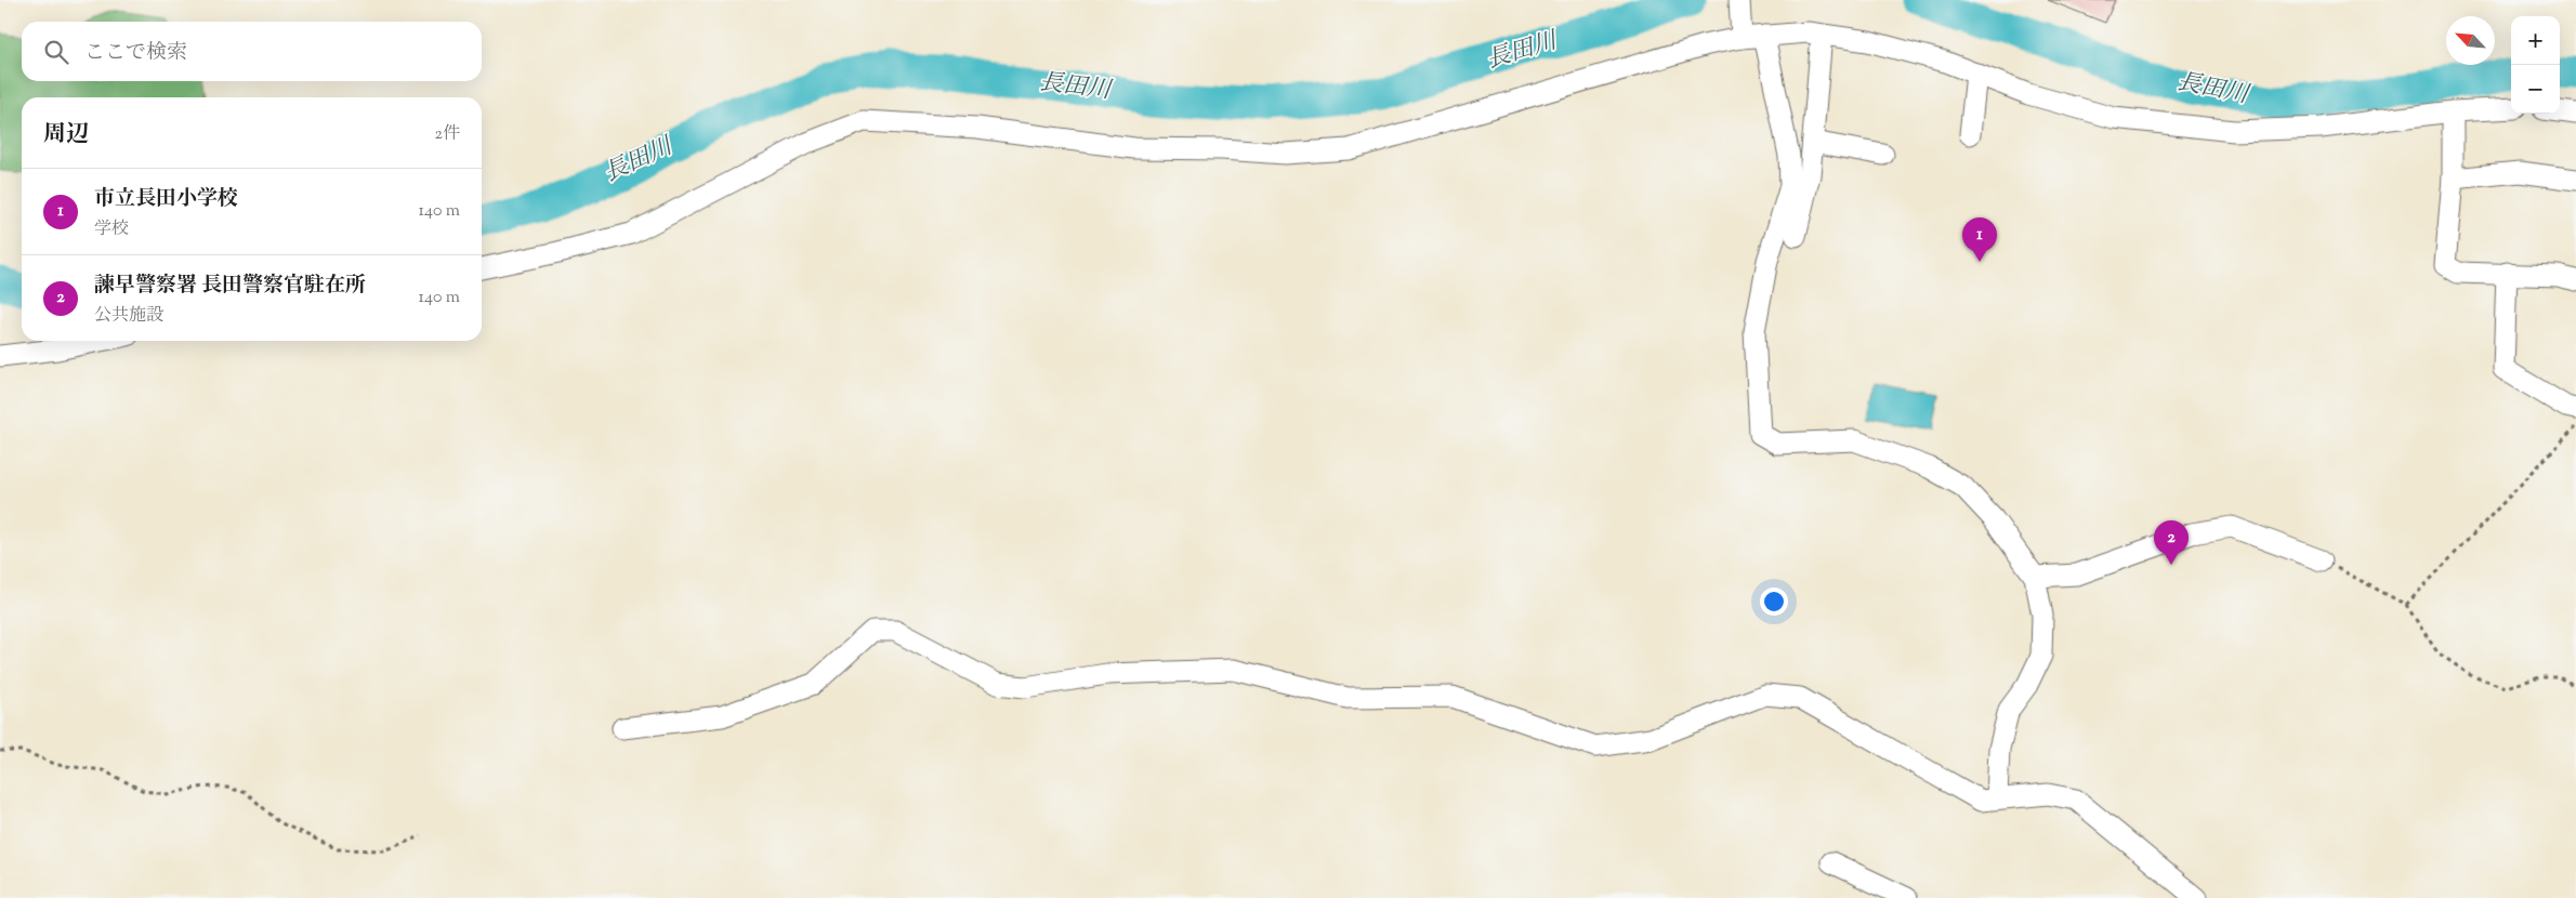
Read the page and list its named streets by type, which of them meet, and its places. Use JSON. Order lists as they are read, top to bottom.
{
  "water": ["長田川"],
  "north": "top left",
  "page": {
    "map_buttons": ["+", "−"],
    "search": "ここで検索",
    "heading": ["周辺", "2件"],
    "list": [
      {
        "mark": "1",
        "name": "市立長田小学校",
        "note": "学校",
        "value": "140 m"
      },
      {
        "mark": "2",
        "name": "諫早警察署 長田警察官駐在所",
        "note": "公共施設",
        "value": "140 m"
      }
    ],
    "pins": ["1", "2"]
  }
}
